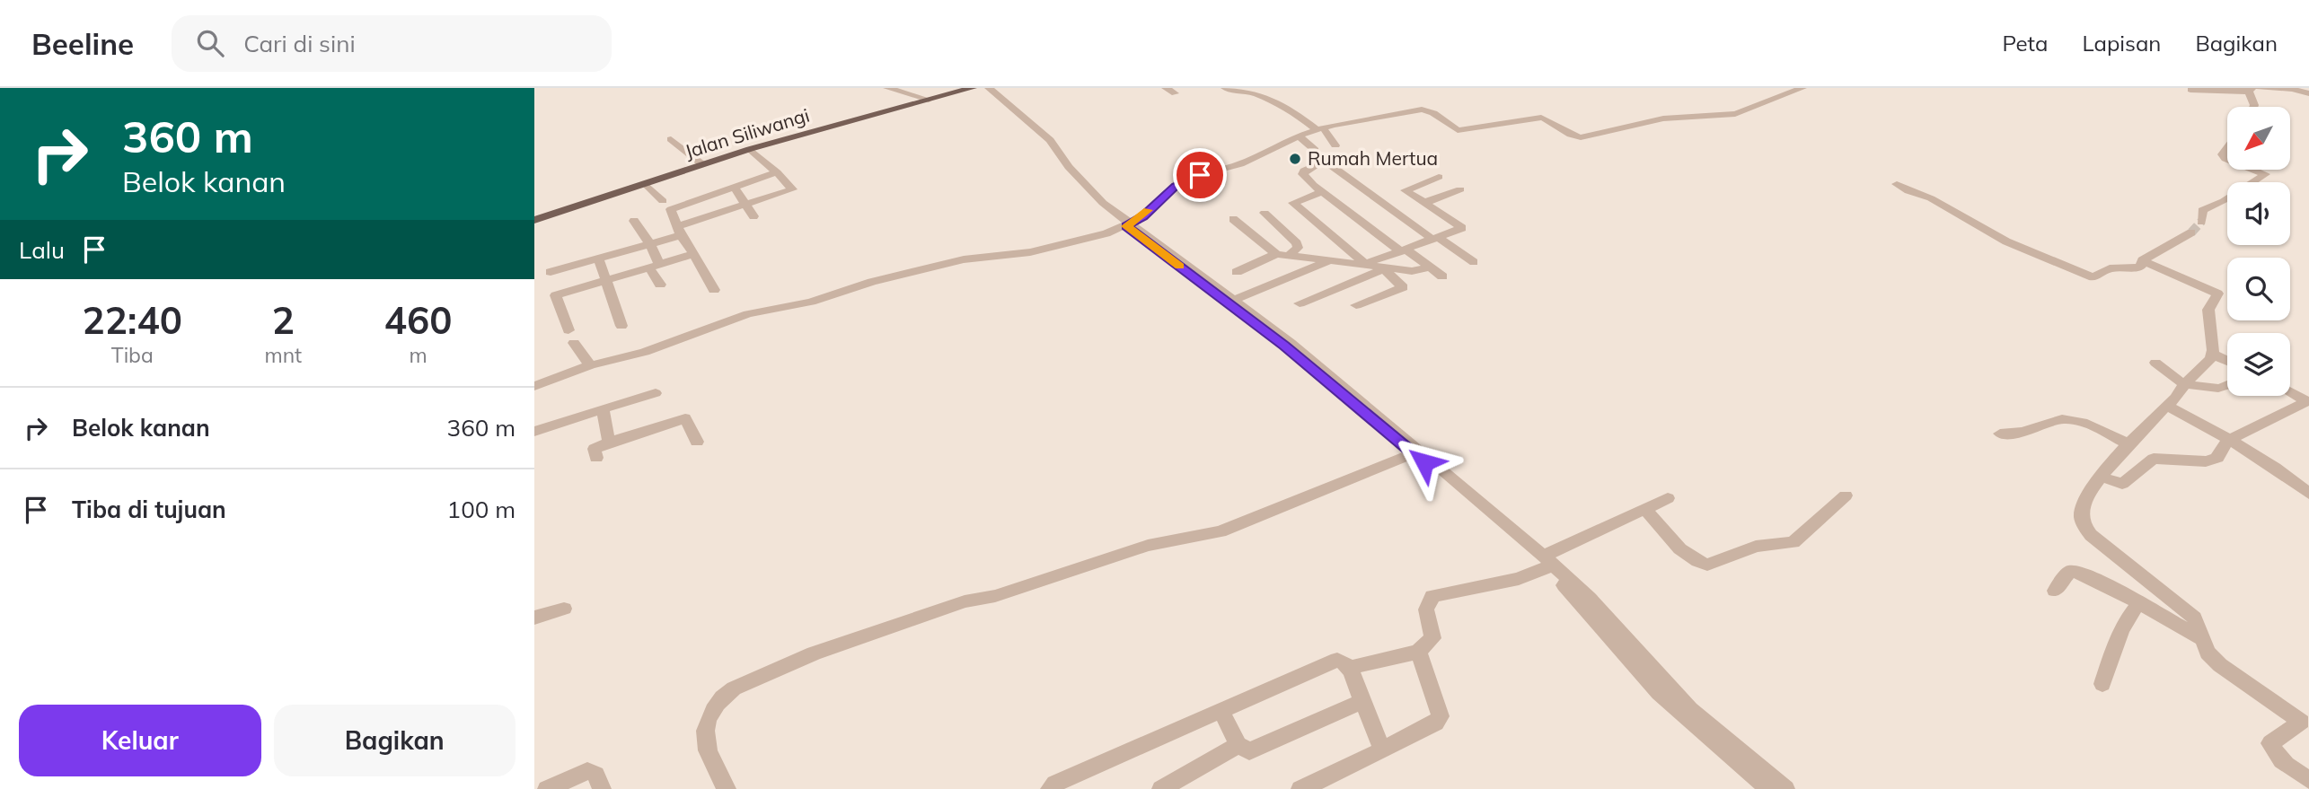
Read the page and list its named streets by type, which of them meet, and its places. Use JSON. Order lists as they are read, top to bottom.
{
  "streets": {
    "main road": ["Jalan Siliwangi"]
  },
  "places": ["Rumah Mertua"],
  "north": "bottom left",
  "page": {
    "header": "Beeline",
    "search": "Cari di sini",
    "nav": ["Peta", "Lapisan", "Bagikan"],
    "turn": ["360 m", "Belok kanan"],
    "then": "Lalu",
    "eta": [
      "22:40",
      "Tiba",
      "2",
      "mnt",
      "460",
      "m"
    ],
    "list": [
      {
        "name": "Belok kanan",
        "value": "360 m"
      },
      {
        "name": "Tiba di tujuan",
        "value": "100 m"
      }
    ],
    "buttons": ["Keluar", "Bagikan"]
  }
}
